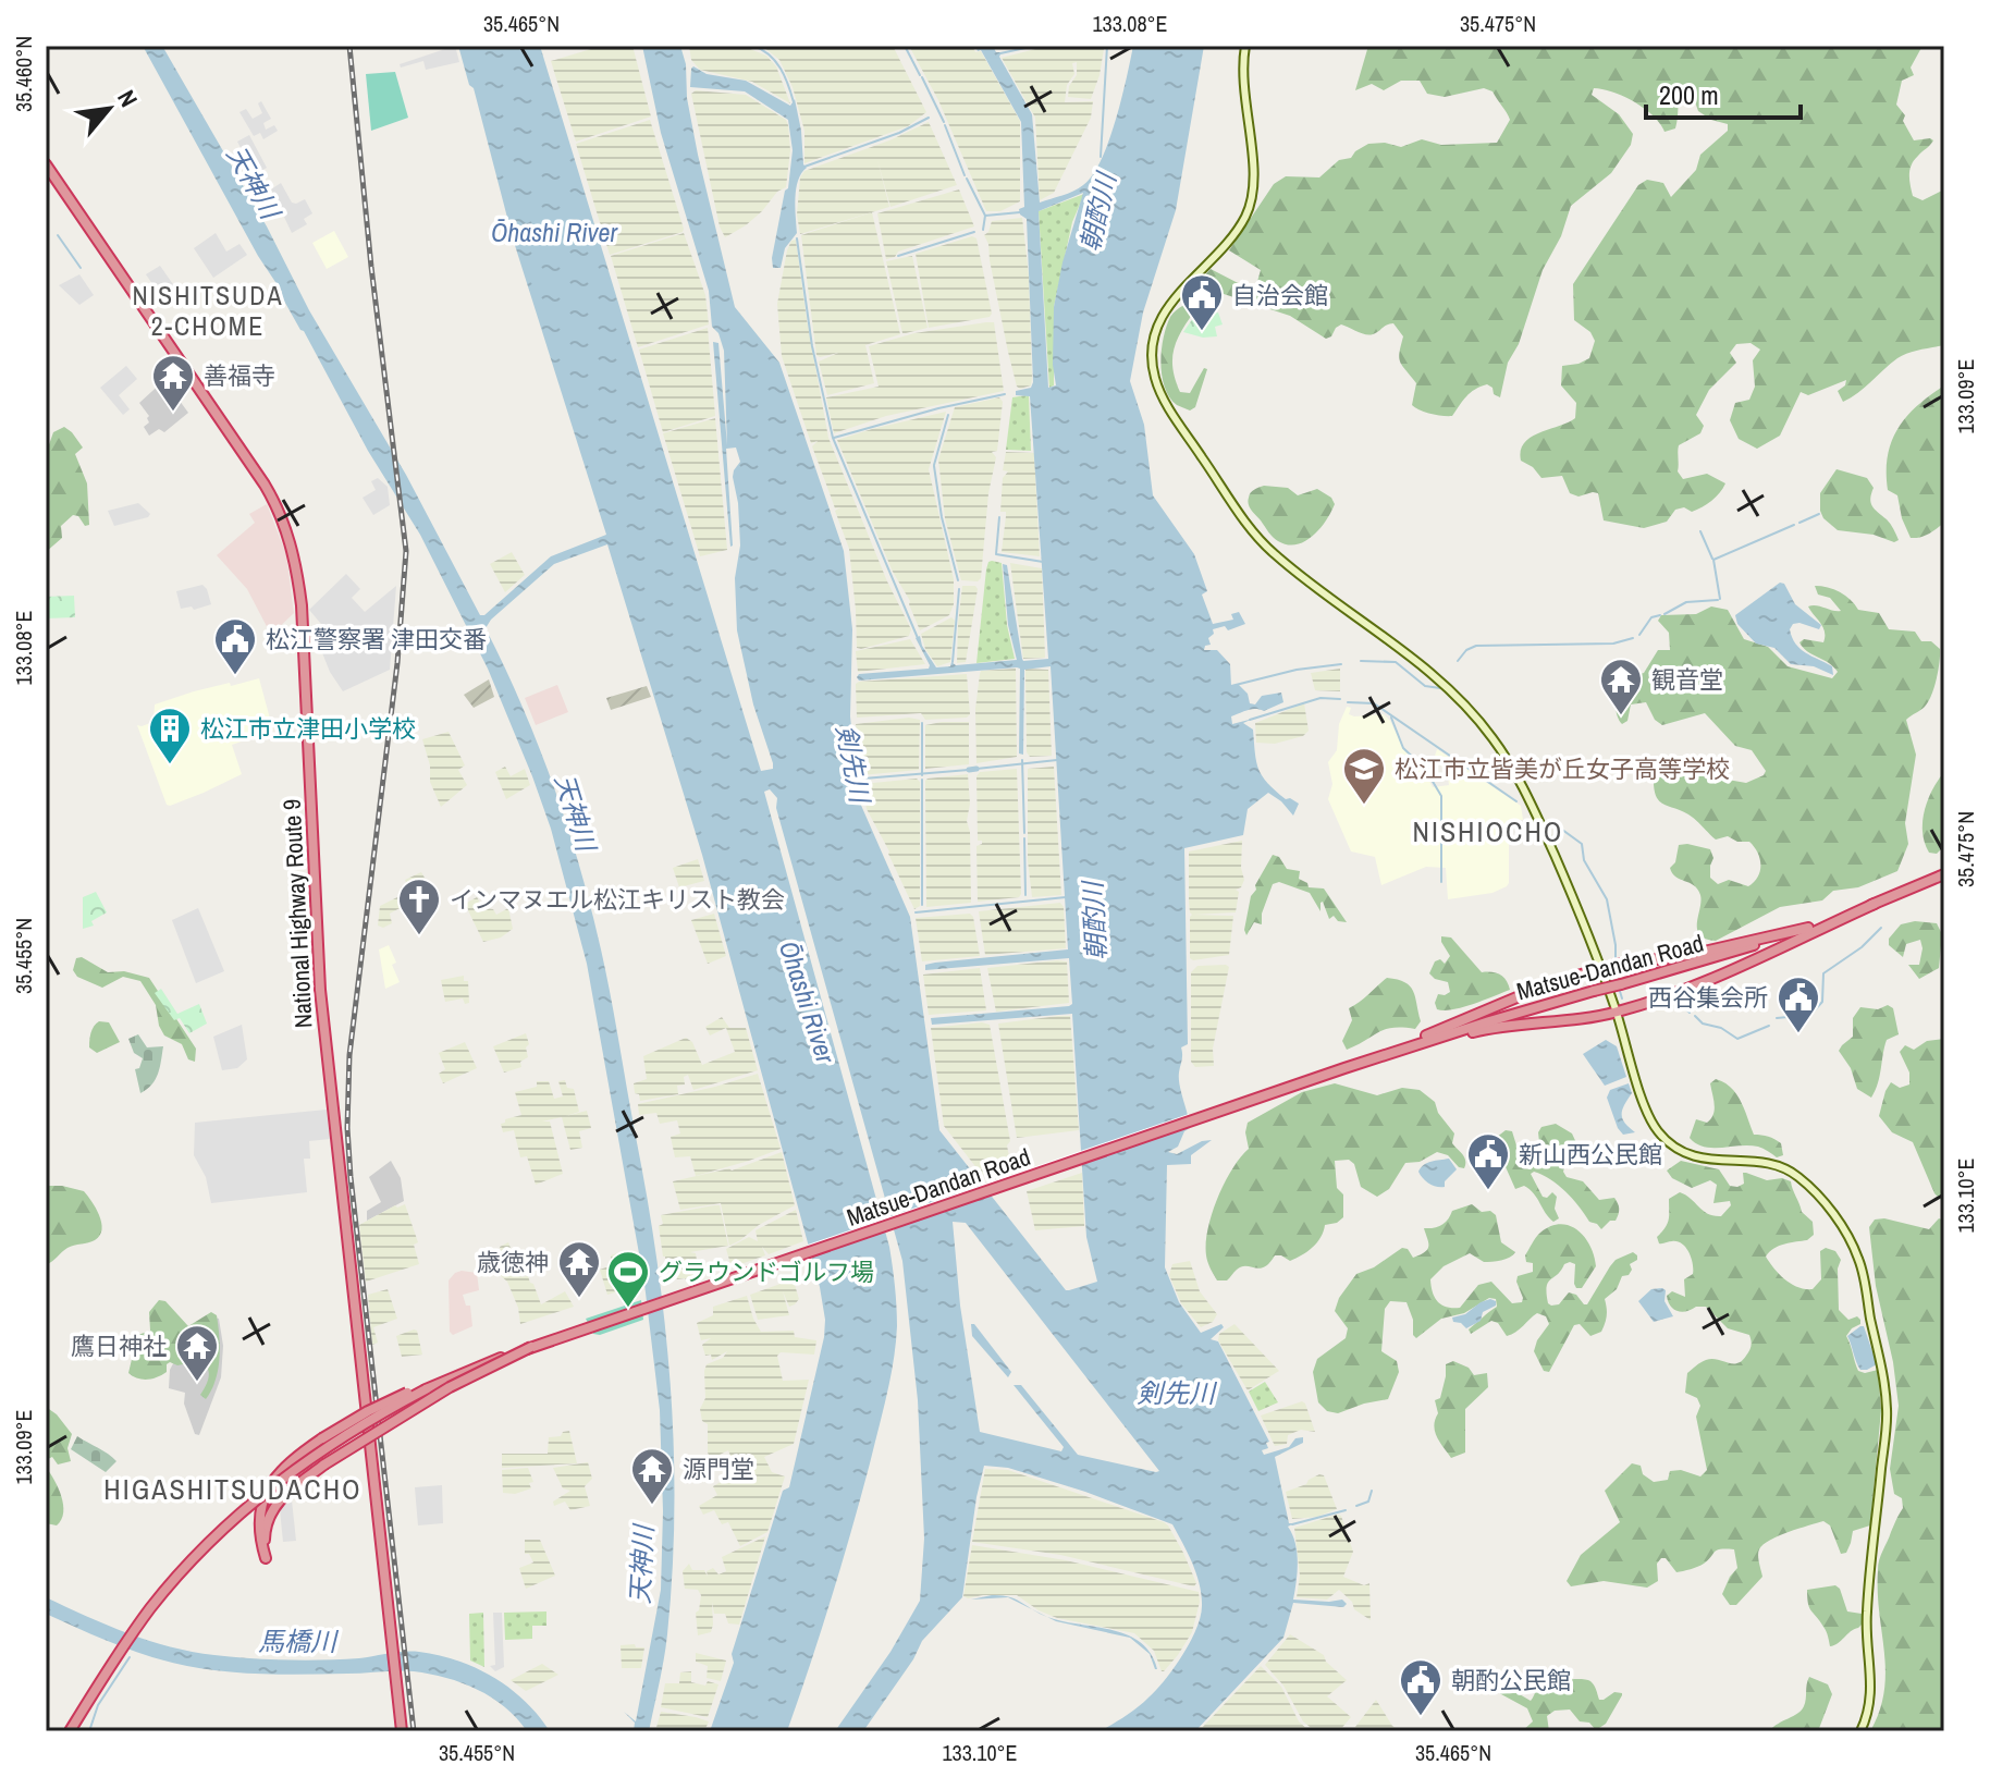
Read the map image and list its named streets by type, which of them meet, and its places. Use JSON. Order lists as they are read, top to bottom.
{
  "streets": {
    "highway": ["National Highway Route 9", "Matsue-Dandan Road"]
  },
  "districts": ["NISHITSUDA 2-CHOME", "NISHIOCHO", "HIGASHITSUDACHO"],
  "water": [
    "天神川",
    "朝酌川",
    "Ōhashi River",
    "剣先川",
    "馬橋川"
  ],
  "places": {
    "public building": [
      "自治会館",
      "松江警察署 津田交番",
      "西谷集会所",
      "新山西公民館",
      "朝酌公民館"
    ],
    "temple": [
      "善福寺",
      "観音堂",
      "歳徳神",
      "鷹日神社",
      "源門堂"
    ],
    "building": ["松江市立津田小学校"],
    "school or university": ["松江市立皆美が丘女子高等学校"],
    "church": ["インマヌエル松江キリスト教会"],
    "sports": ["グラウンドゴルフ場"]
  },
  "scale_bar": "200 m",
  "north": "top right",
  "coordinates": [
    "35.465°N",
    "133.08°E",
    "35.475°N",
    "35.460°N",
    "133.09°E",
    "35.455°N",
    "133.10°E"
  ]
}
